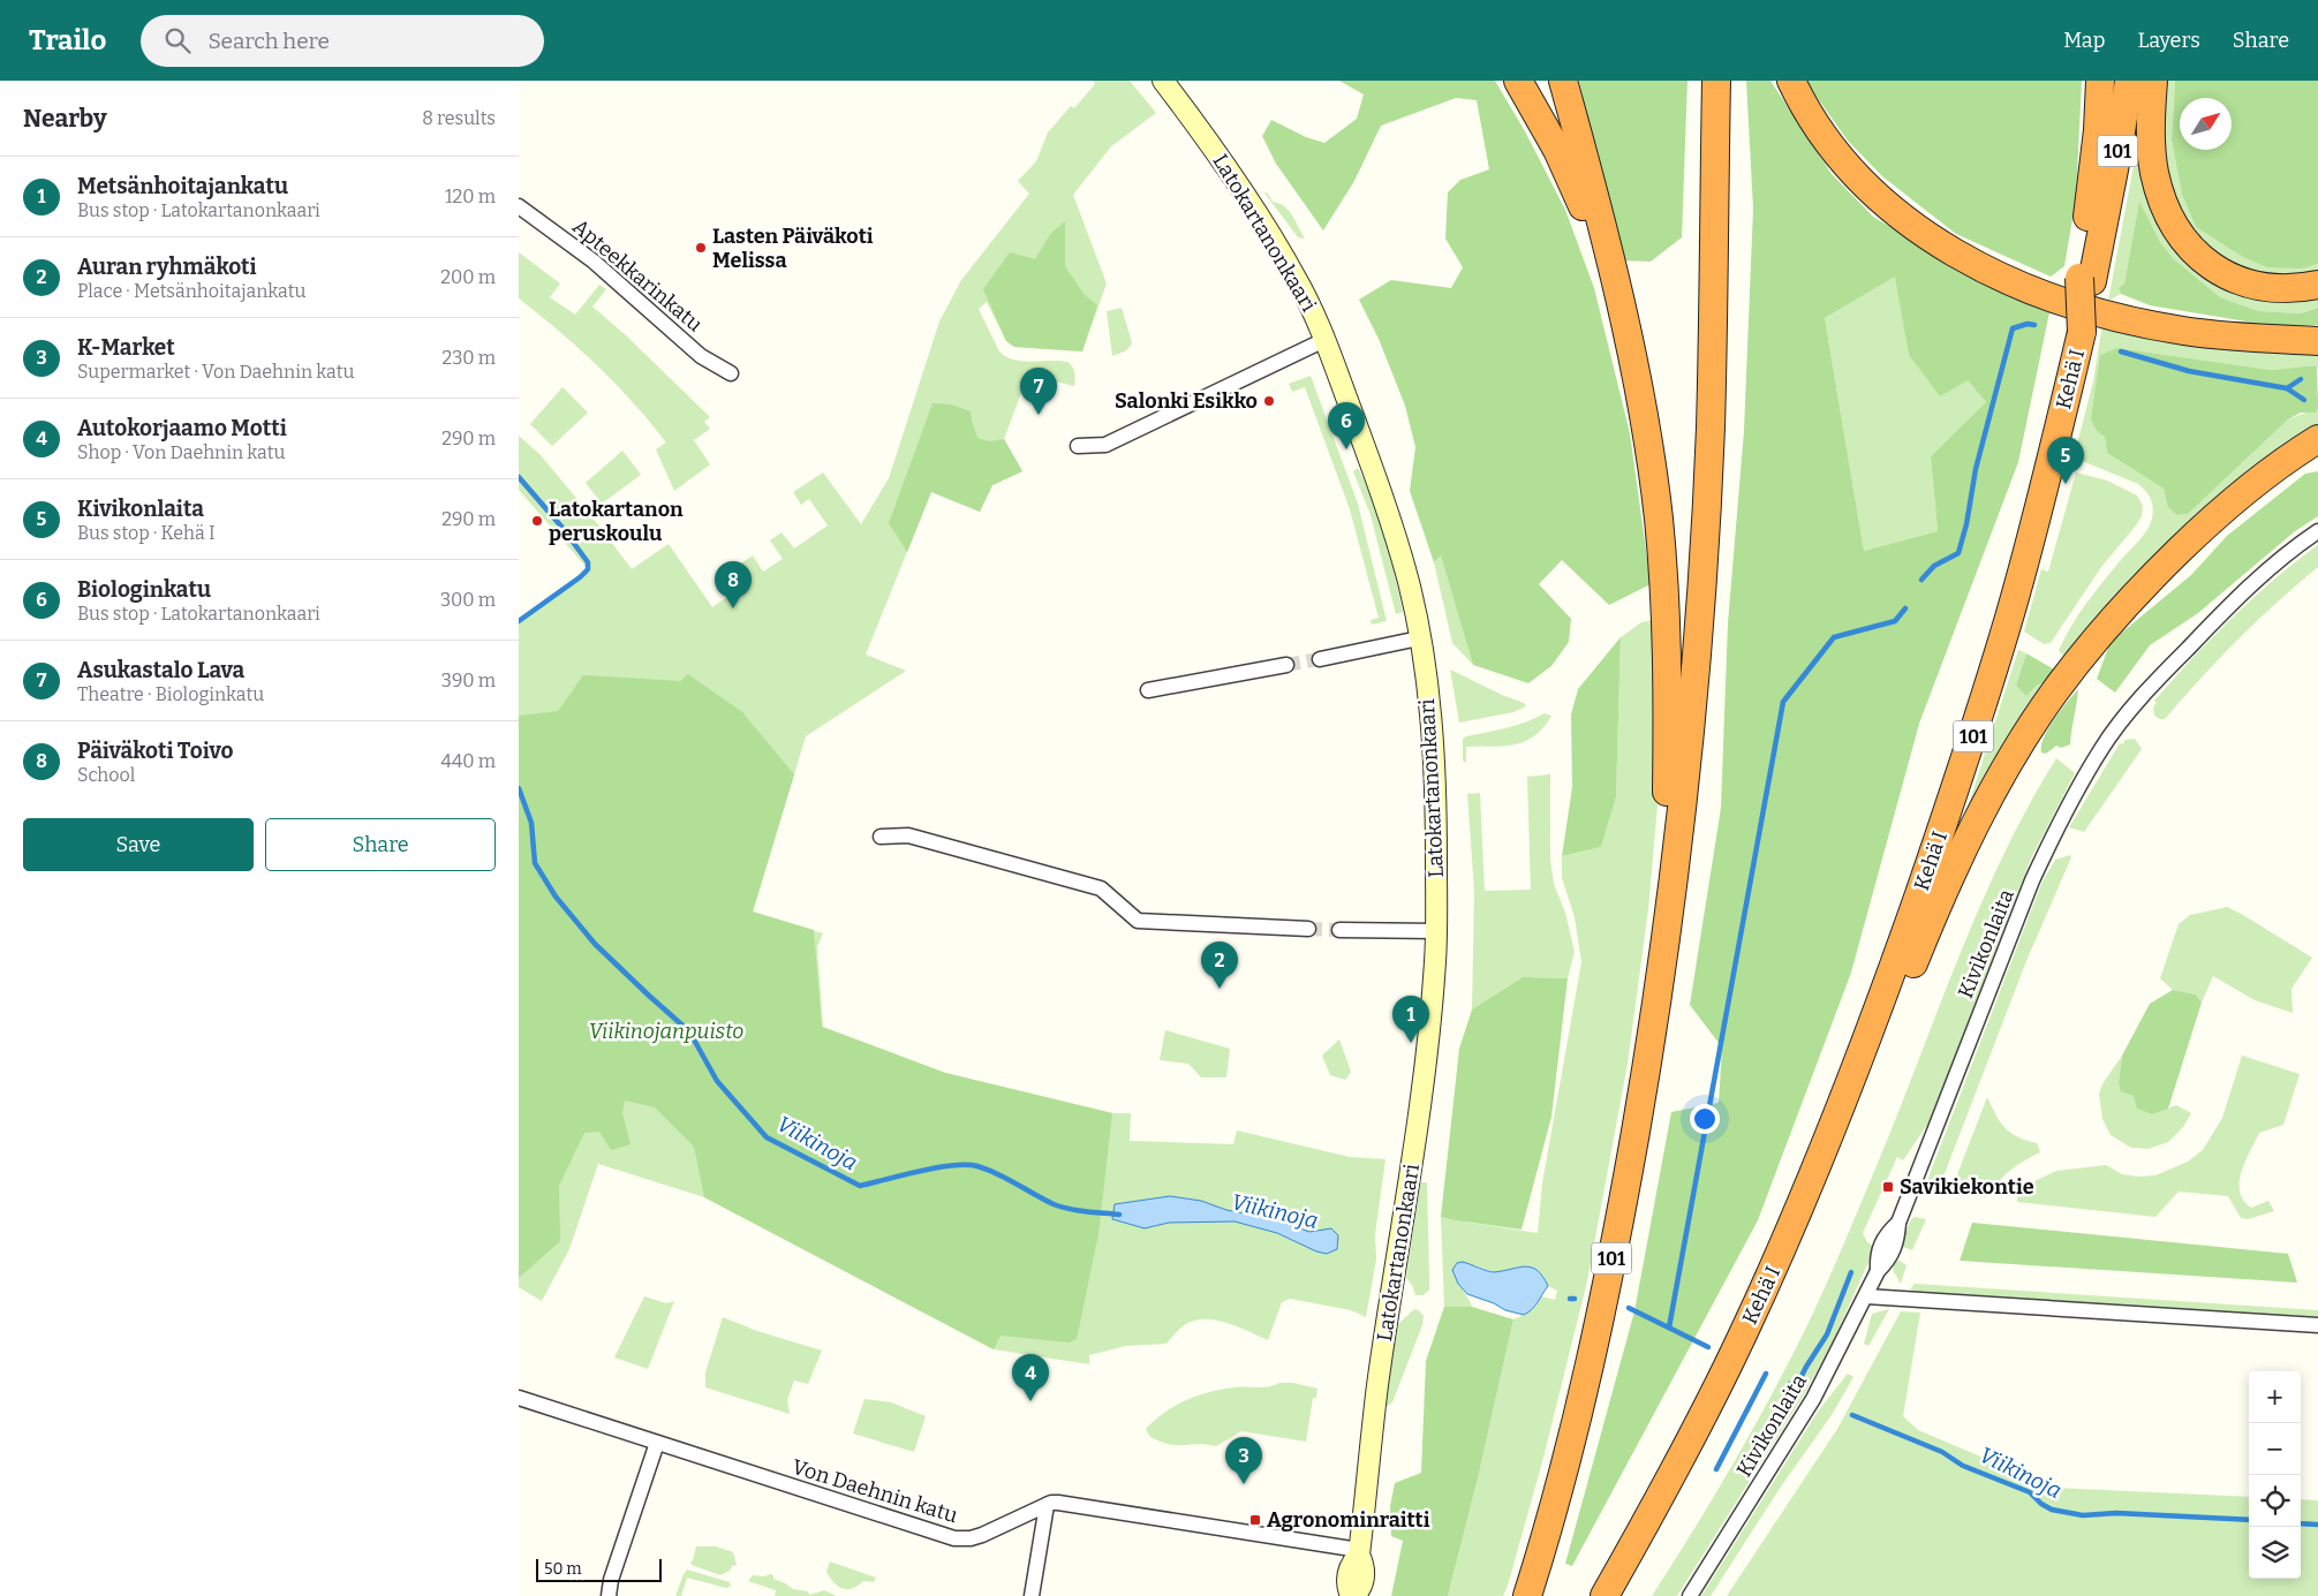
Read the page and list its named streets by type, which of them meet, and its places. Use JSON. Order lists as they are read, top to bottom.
{
  "streets": {
    "highway": ["101", "Kehä I"],
    "street": [
      "Latokartanonkaari",
      "Apteekkarinkatu",
      "Kivikonlaita",
      "Von Daehnin katu"
    ]
  },
  "crossings": [
    ["101", "Kehä I"],
    ["Latokartanonkaari", "Von Daehnin katu"]
  ],
  "water": ["Viikinoja"],
  "parks": ["Viikinojanpuisto"],
  "places": {
    "other": ["Lasten Päiväkoti Melissa", "Salonki Esikko", "Latokartanon peruskoulu"],
    "transit": ["Savikiekontie", "Agronominraitti"]
  },
  "scale_bar": "50 m",
  "north": "top right",
  "page": {
    "header": "Trailo",
    "search": "Search here",
    "nav": ["Map", "Layers", "Share"],
    "heading": ["Nearby", "8 results"],
    "list": [
      {
        "mark": "1",
        "name": "Metsänhoitajankatu",
        "note": "Bus stop · Latokartanonkaari",
        "value": "120 m"
      },
      {
        "mark": "2",
        "name": "Auran ryhmäkoti",
        "note": "Place · Metsänhoitajankatu",
        "value": "200 m"
      },
      {
        "mark": "3",
        "name": "K-Market",
        "note": "Supermarket · Von Daehnin katu",
        "value": "230 m"
      },
      {
        "mark": "4",
        "name": "Autokorjaamo Motti",
        "note": "Shop · Von Daehnin katu",
        "value": "290 m"
      },
      {
        "mark": "5",
        "name": "Kivikonlaita",
        "note": "Bus stop · Kehä I",
        "value": "290 m"
      },
      {
        "mark": "6",
        "name": "Biologinkatu",
        "note": "Bus stop · Latokartanonkaari",
        "value": "300 m"
      },
      {
        "mark": "7",
        "name": "Asukastalo Lava",
        "note": "Theatre · Biologinkatu",
        "value": "390 m"
      },
      {
        "mark": "8",
        "name": "Päiväkoti Toivo",
        "note": "School",
        "value": "440 m"
      }
    ],
    "pins": [
      "7",
      "6",
      "5",
      "8",
      "2",
      "1",
      "4",
      "3"
    ],
    "buttons": ["Save", "Share"],
    "map_buttons": ["+", "−"],
    "scale": "50 m"
  }
}
